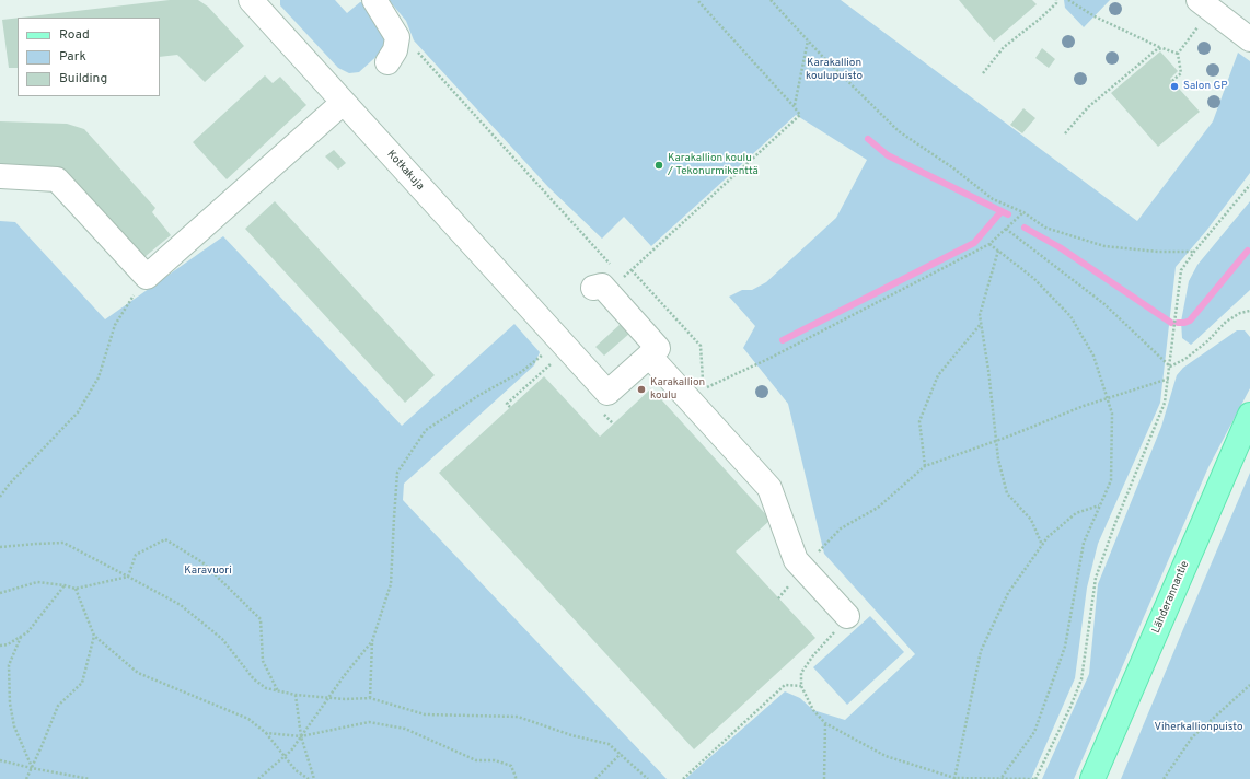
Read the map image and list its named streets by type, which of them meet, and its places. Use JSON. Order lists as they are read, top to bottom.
{
  "streets": {
    "main road": ["Lähderannantie"],
    "street": ["Kotkakuja"]
  },
  "parks": ["Karakallion koulupuisto", "Karavuori", "Viherkallionpuisto"],
  "places": ["Salon GP", "Karakallion koulu / Tekonurmikenttä", "Karakallion koulu"],
  "legend": ["Road", "Park", "Building"]
}
